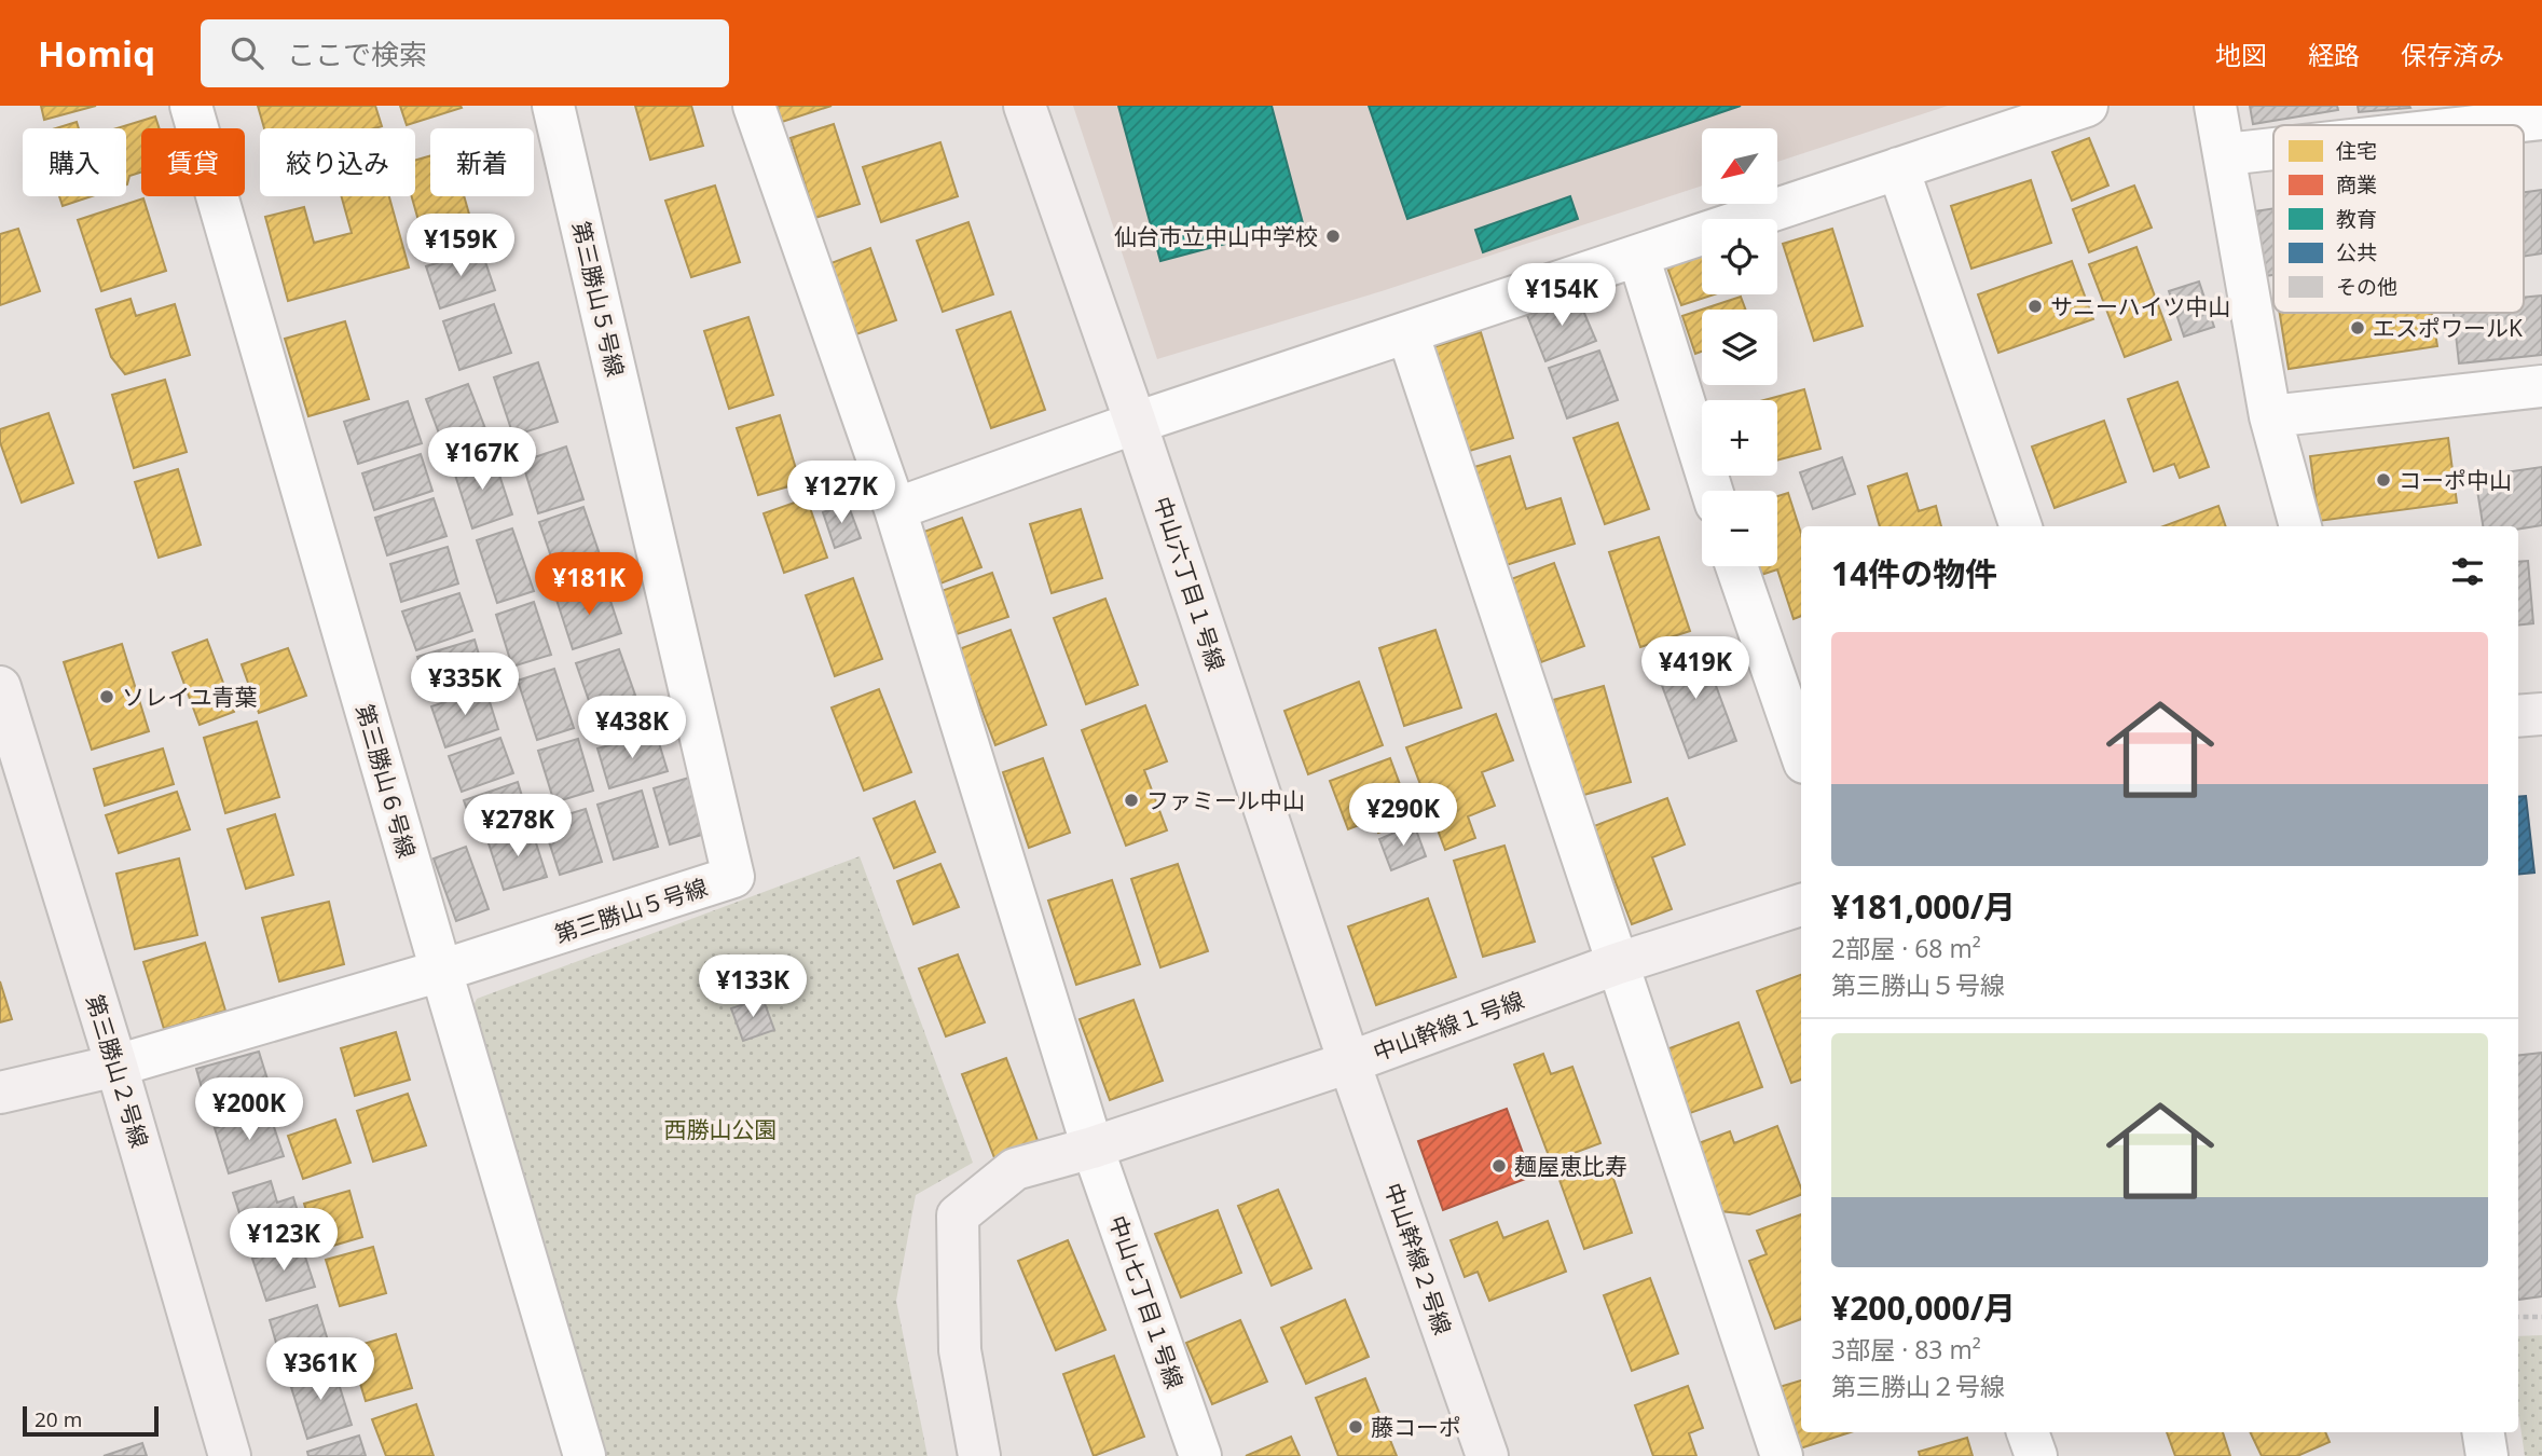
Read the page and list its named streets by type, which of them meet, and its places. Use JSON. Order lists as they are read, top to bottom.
{
  "streets": {
    "street": [
      "第三勝山５号線",
      "中山六丁目１号線",
      "第三勝山６号線",
      "中山幹線１号線",
      "第三勝山２号線",
      "中山幹線２号線",
      "中山七丁目１号線"
    ]
  },
  "crossings": [
    ["第三勝山５号線", "第三勝山６号線"],
    ["第三勝山５号線", "第三勝山２号線"],
    ["中山六丁目１号線", "中山幹線１号線"],
    ["中山六丁目１号線", "中山幹線２号線"],
    ["中山幹線１号線", "中山幹線２号線"],
    ["中山幹線１号線", "中山七丁目１号線"]
  ],
  "parks": ["西勝山公園"],
  "places": [
    "仙台市立中山中学校",
    "サニーハイツ中山",
    "エスポワールK",
    "コーポ中山",
    "ソレイユ青葉",
    "ファミール中山",
    "麺屋恵比寿",
    "藤コーポ"
  ],
  "legend": [
    "住宅",
    "商業",
    "教育",
    "公共",
    "その他"
  ],
  "scale_bar": "20 m",
  "north": "bottom left",
  "page": {
    "header": "Homiq",
    "search": "ここで検索",
    "nav": ["地図", "経路", "保存済み"],
    "map_buttons": ["+", "−"],
    "chip": [
      "購入",
      "賃貸",
      "絞り込み",
      "新着"
    ],
    "price": [
      "¥159K",
      "¥154K",
      "¥167K",
      "¥127K",
      "¥181K",
      "¥419K",
      "¥335K",
      "¥438K",
      "¥290K",
      "¥278K",
      "¥133K",
      "¥200K",
      "¥123K",
      "¥361K"
    ],
    "heading": "14件の物件",
    "list": [
      {
        "name": "¥181,000/月",
        "note": "2部屋 · 68 m² · 第三勝山５号線"
      },
      {
        "name": "¥200,000/月",
        "note": "3部屋 · 83 m² · 第三勝山２号線"
      }
    ],
    "scale": "20 m"
  }
}
